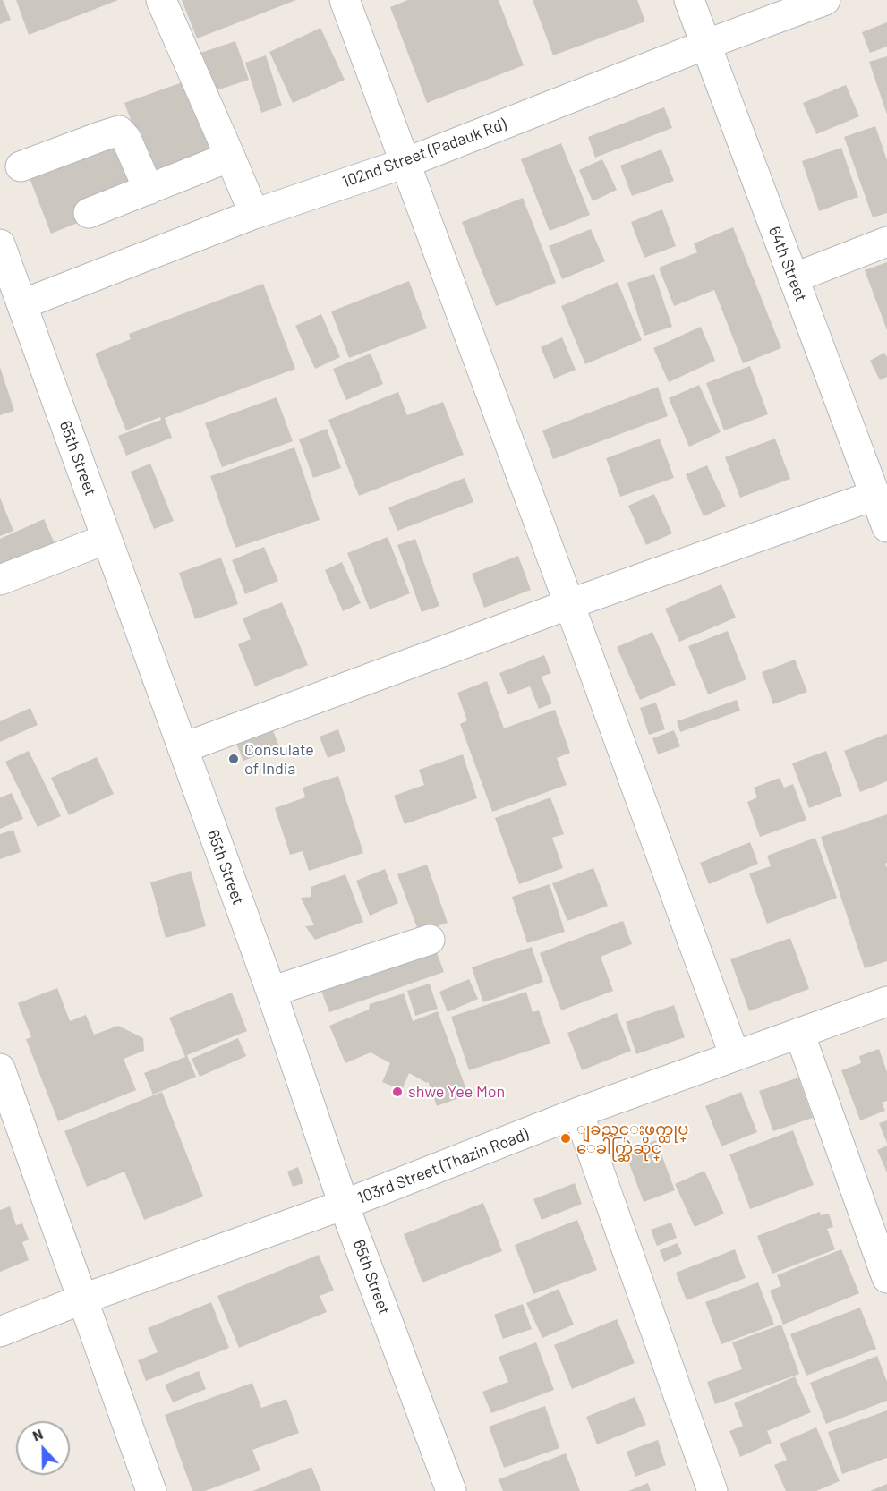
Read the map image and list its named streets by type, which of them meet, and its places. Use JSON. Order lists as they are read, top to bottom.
{
  "streets": {
    "street": [
      "102nd Street (Padauk Rd)",
      "64th Street",
      "65th Street",
      "103rd Street (Thazin Road)"
    ]
  },
  "crossings": [
    ["102nd Street (Padauk Rd)", "64th Street"],
    ["102nd Street (Padauk Rd)", "65th Street"],
    ["65th Street", "103rd Street (Thazin Road)"]
  ],
  "places": ["Consulate of India", "shwe Yee Mon", "ျခည္လင္းဖက္ထုပ္ ေခါက္ဆြဲဆိုင္"],
  "north": "top"
}
